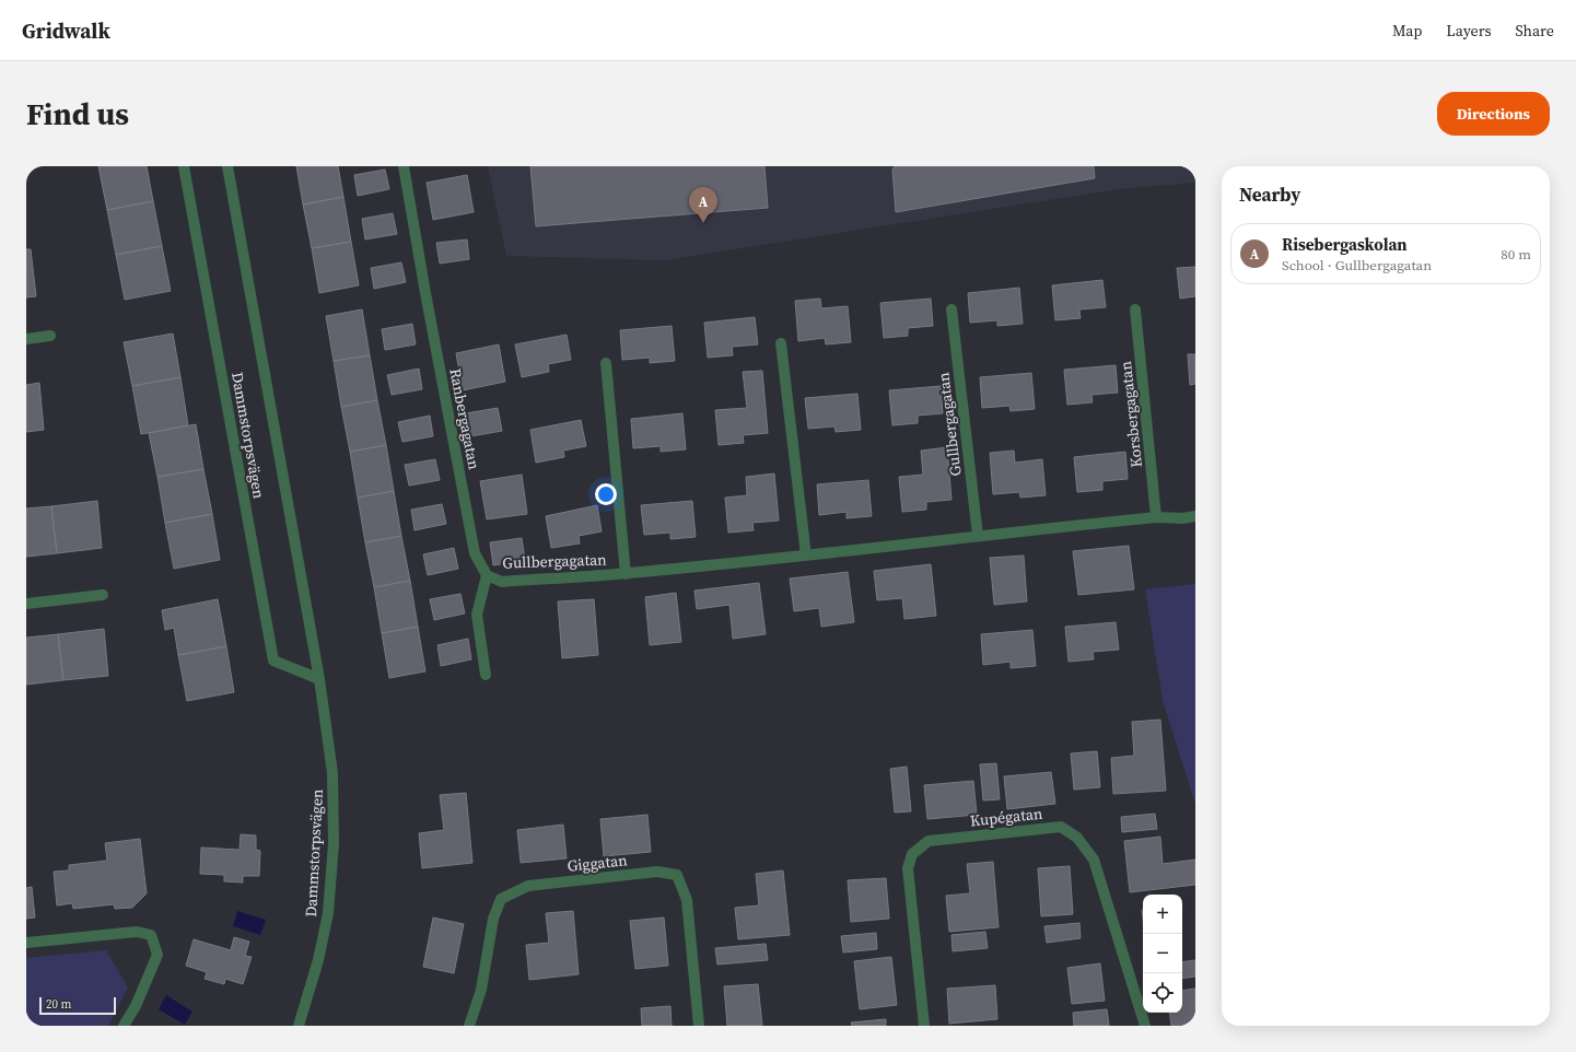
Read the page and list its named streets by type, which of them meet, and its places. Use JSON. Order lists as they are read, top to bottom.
{
  "streets": {
    "street": [
      "Korsbergagatan",
      "Ranbergagatan",
      "Gullbergagatan",
      "Dammstorpsvägen",
      "Kupégatan",
      "Giggatan"
    ]
  },
  "crossings": [
    ["Korsbergagatan", "Gullbergagatan"],
    ["Ranbergagatan", "Gullbergagatan"]
  ],
  "scale_bar": "20 m",
  "page": {
    "header": "Gridwalk",
    "nav": ["Map", "Layers", "Share"],
    "buttons": "Directions",
    "title": "Find us",
    "heading": "Nearby",
    "pins": "A",
    "list": [
      {
        "mark": "A",
        "name": "Risebergaskolan",
        "note": "School · Gullbergagatan",
        "value": "80 m"
      }
    ],
    "map_buttons": ["+", "−"],
    "scale": "20 m"
  }
}
